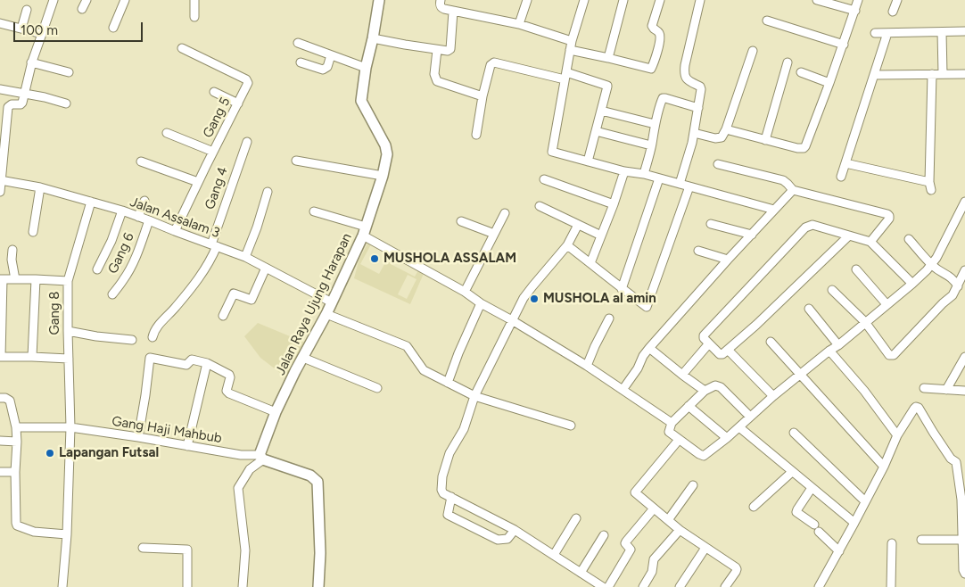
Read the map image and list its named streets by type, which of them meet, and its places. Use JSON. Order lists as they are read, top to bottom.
{
  "streets": {
    "street": [
      "Gang 5",
      "Gang 4",
      "Jalan Assalam 3",
      "Gang 6",
      "Jalan Raya Ujung Harapan",
      "Gang 8",
      "Gang Haji Mahbub"
    ]
  },
  "crossings": [
    ["Gang 5", "Jalan Assalam 3"],
    ["Gang 4", "Jalan Assalam 3"],
    ["Jalan Assalam 3", "Gang 6"],
    ["Jalan Assalam 3", "Jalan Raya Ujung Harapan"],
    ["Jalan Assalam 3", "Gang 8"],
    ["Jalan Raya Ujung Harapan", "Gang Haji Mahbub"],
    ["Gang 8", "Gang Haji Mahbub"]
  ],
  "places": ["MUSHOLA ASSALAM", "MUSHOLA al amin", "Lapangan Futsal"],
  "scale_bar": "100 m"
}
